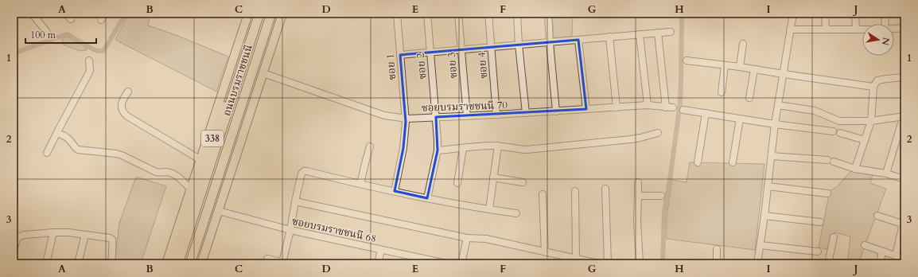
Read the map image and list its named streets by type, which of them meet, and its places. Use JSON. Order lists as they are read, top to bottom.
{
  "streets": {
    "highway": ["ถนนบรมราชชนนี", "338"],
    "street": [
      "ซอย 3",
      "ซอย 4",
      "ซอย 2",
      "ซอย 1",
      "ซอยบรมราชชนนี 70",
      "ซอยบรมราชชนนี 68"
    ]
  },
  "crossings": [
    ["ซอย 3", "ซอยบรมราชชนนี 70"],
    ["ซอย 4", "ซอยบรมราชชนนี 70"],
    ["ซอย 2", "ซอยบรมราชชนนี 70"],
    ["ซอย 1", "ซอยบรมราชชนนี 70"],
    ["ซอยบรมราชชนนี 70", "338"],
    ["338", "ซอยบรมราชชนนี 68"]
  ],
  "scale_bar": "100 m",
  "north": "right",
  "grid": {
    "columns": [
      "A",
      "B",
      "C",
      "D",
      "E",
      "F",
      "G",
      "H",
      "I",
      "J"
    ],
    "rows": ["1", "2", "3"]
  }
}
